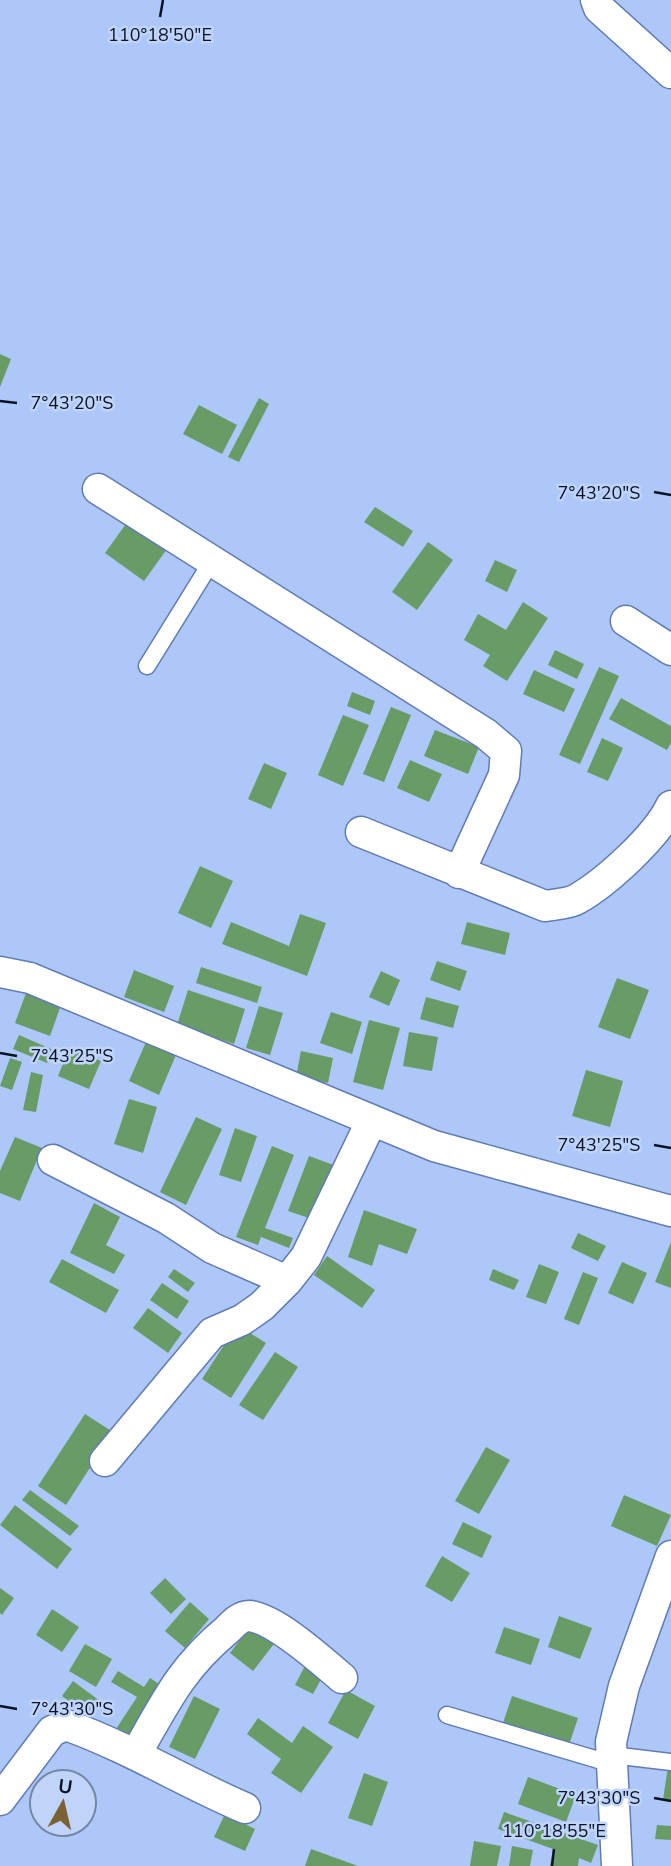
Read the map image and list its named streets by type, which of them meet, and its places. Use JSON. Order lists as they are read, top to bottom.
{
  "north": "top",
  "coordinates": [
    "110°18'50\"E",
    "7°43'20\"S",
    "7°43'25\"S",
    "7°43'30\"S",
    "110°18'55\"E"
  ]
}
